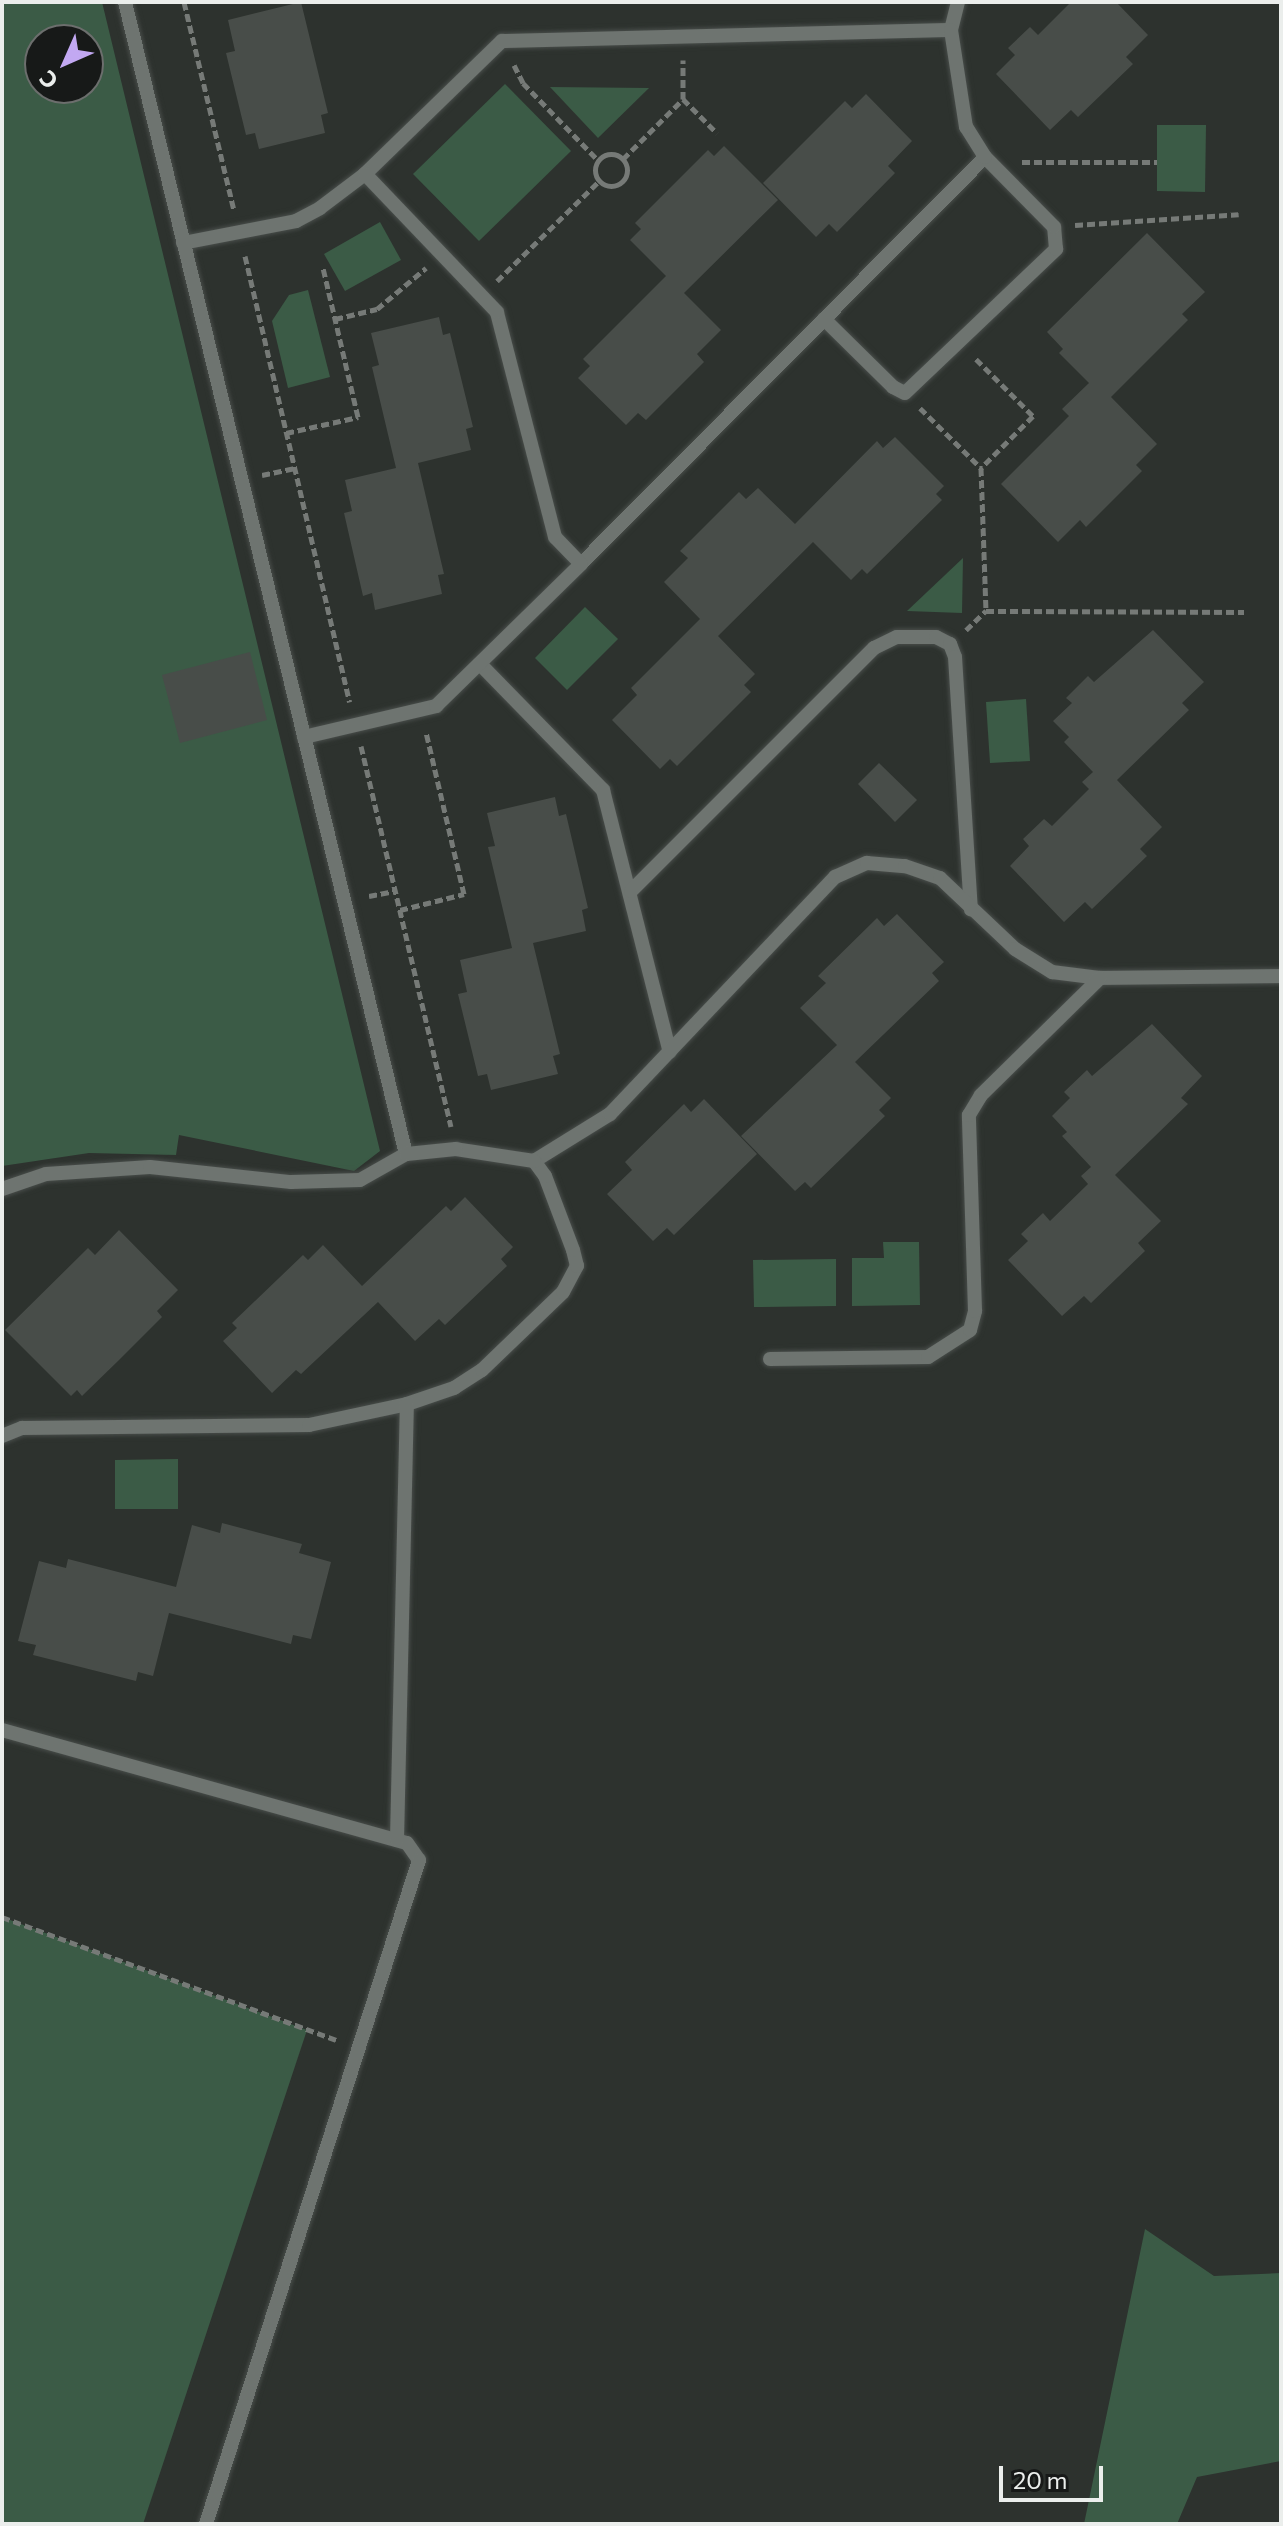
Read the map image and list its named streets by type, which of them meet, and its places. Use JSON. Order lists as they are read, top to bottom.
{
  "scale_bar": "20 m",
  "north": "bottom left"
}
